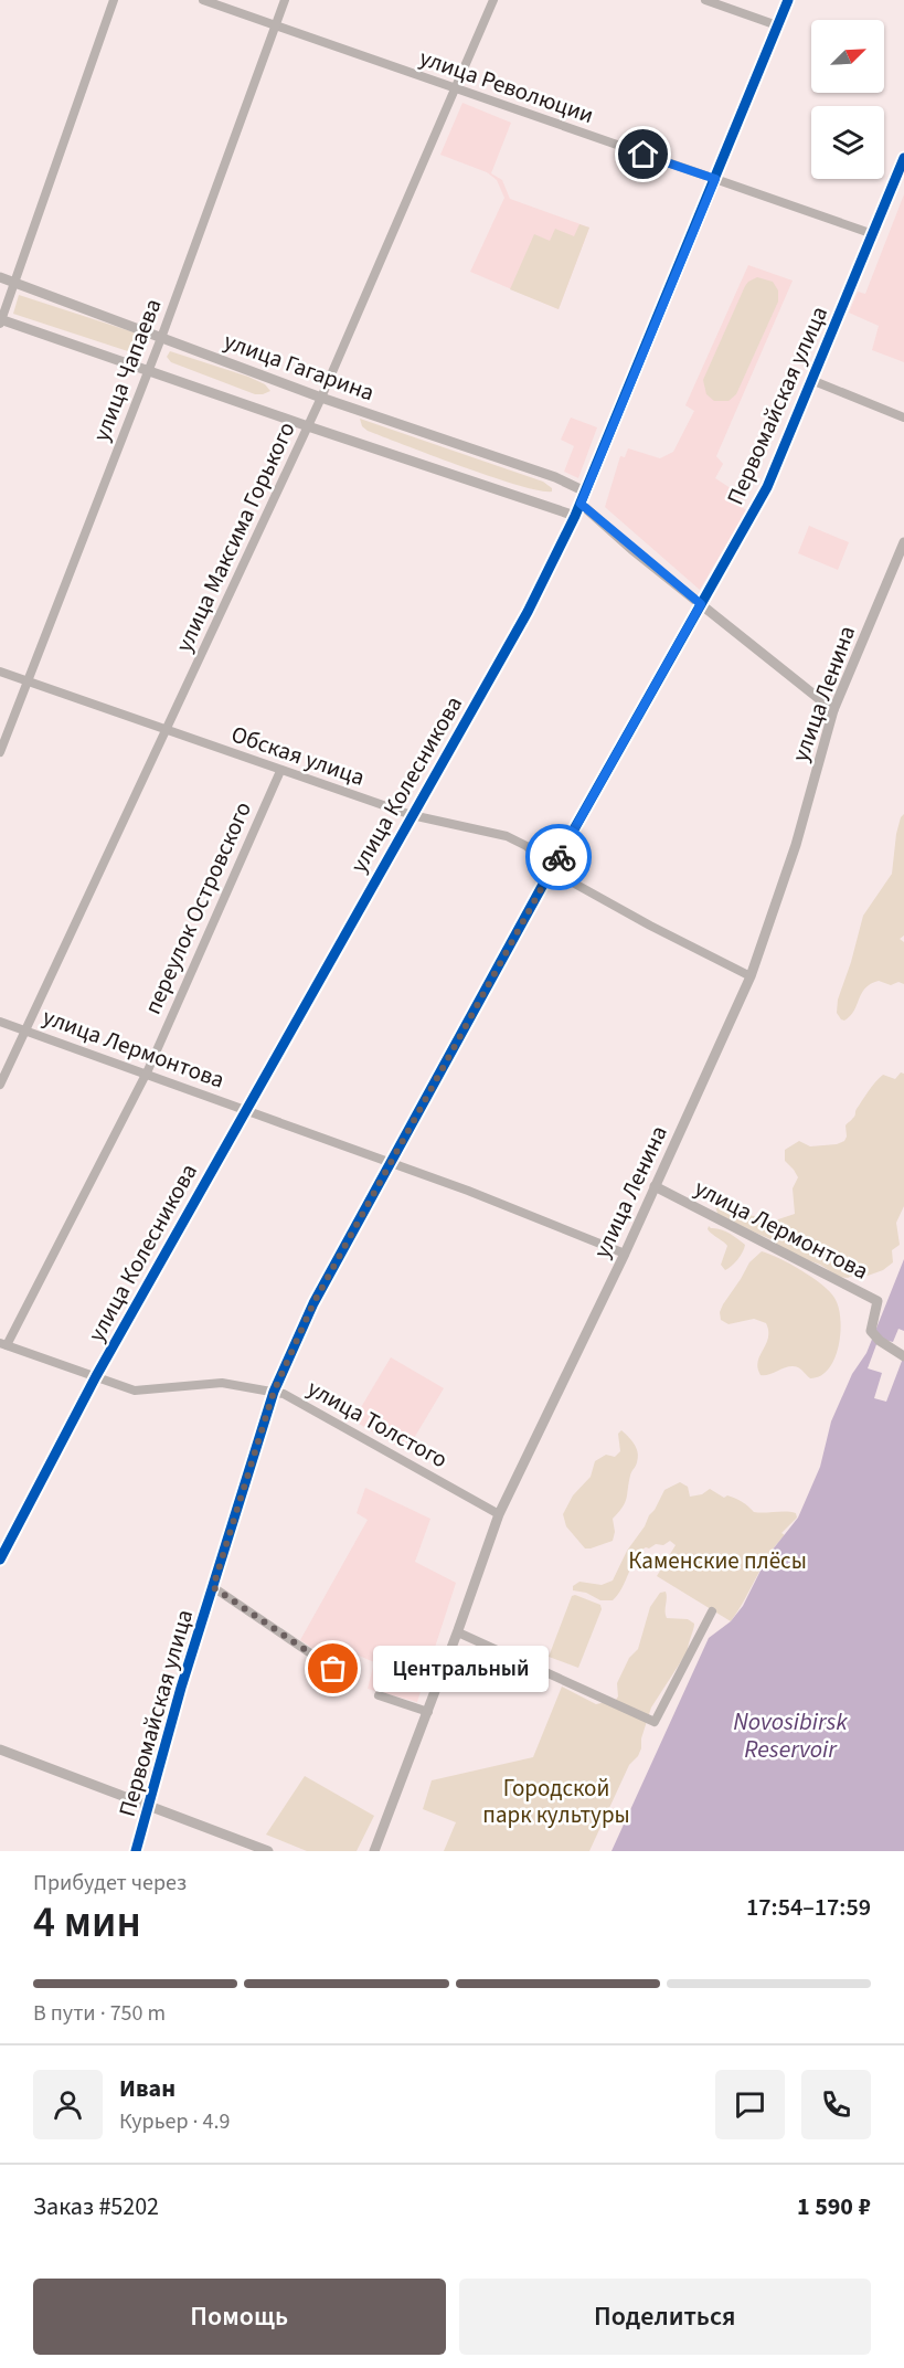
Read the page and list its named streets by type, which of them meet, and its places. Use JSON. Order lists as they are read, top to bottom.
{
  "streets": {
    "street": [
      "улица Революции",
      "улица Гагарина",
      "улица Чапаева",
      "Первомайская улица",
      "улица Максима Горького",
      "улица Ленина",
      "Обская улица",
      "улица Колесникова",
      "переулок Островского",
      "улица Лермонтова",
      "улица Толстого"
    ]
  },
  "crossings": [
    ["улица Революции", "улица Чапаева"],
    ["улица Революции", "Первомайская улица"],
    ["улица Революции", "улица Максима Горького"],
    ["улица Революции", "улица Колесникова"],
    ["улица Гагарина", "улица Чапаева"],
    ["улица Гагарина", "улица Максима Горького"],
    ["улица Гагарина", "улица Колесникова"],
    ["улица Чапаева", "Обская улица"],
    ["Первомайская улица", "Обская улица"],
    ["Первомайская улица", "улица Лермонтова"],
    ["Первомайская улица", "улица Толстого"],
    ["улица Максима Горького", "Обская улица"],
    ["улица Максима Горького", "улица Лермонтова"],
    ["улица Ленина", "Обская улица"],
    ["улица Ленина", "улица Лермонтова"],
    ["улица Ленина", "улица Толстого"],
    ["Обская улица", "улица Колесникова"],
    ["Обская улица", "переулок Островского"],
    ["улица Колесникова", "улица Лермонтова"],
    ["улица Колесникова", "улица Толстого"],
    ["переулок Островского", "улица Лермонтова"],
    ["переулок Островского", "улица Толстого"]
  ],
  "water": ["Novosibirsk Reservoir"],
  "parks": ["Каменские плёсы", "Городской парк культуры"],
  "places": ["Центральный"],
  "north": "top right",
  "page": {
    "bubble": "Центральный",
    "heading": ["4 мин", "Прибудет через", "17:54–17:59"],
    "panel": [
      "Иван",
      "Курьер · 4.9",
      "Заказ #5202",
      "1 590 ₽"
    ],
    "bar": "В пути · 750 m",
    "buttons": ["Помощь", "Поделиться"]
  }
}
